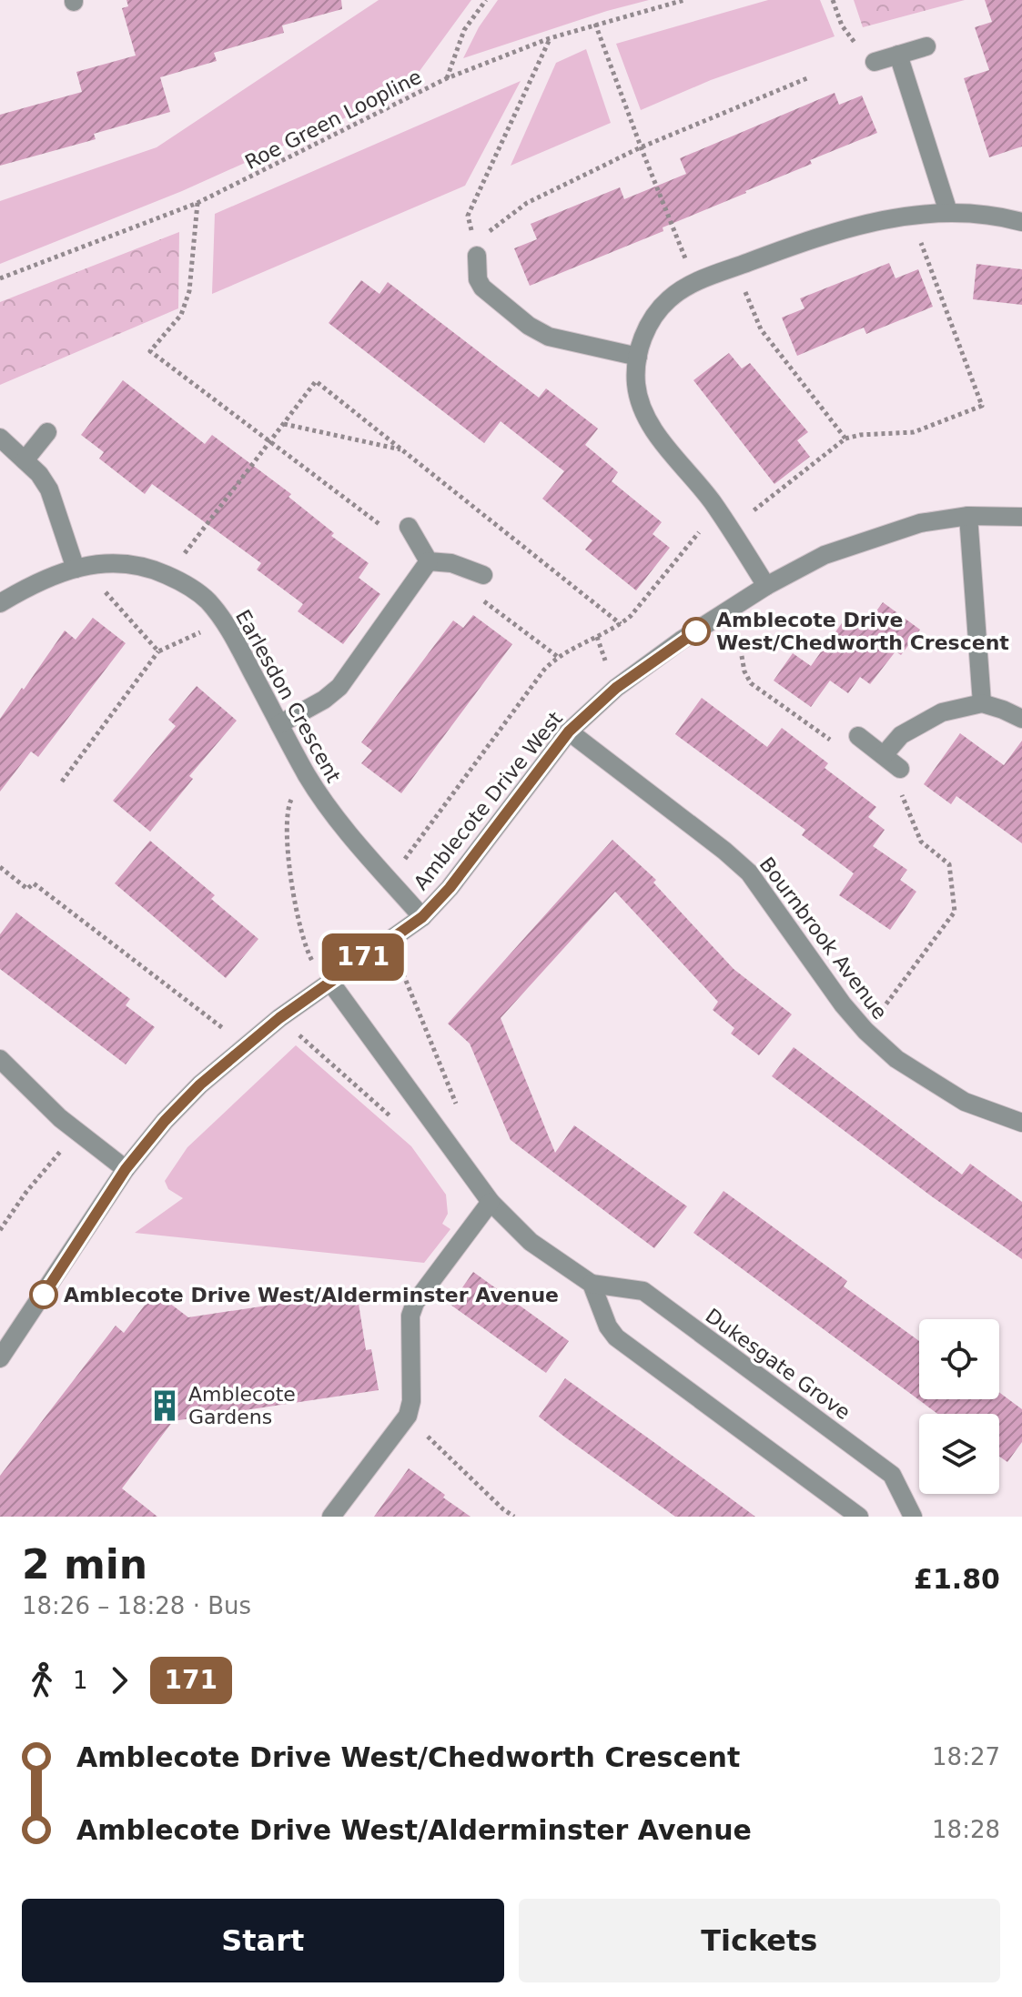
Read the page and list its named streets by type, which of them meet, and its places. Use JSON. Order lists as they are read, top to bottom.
{
  "streets": {
    "street": [
      "Earlesdon Crescent",
      "Amblecote Drive West",
      "Bournbrook Avenue",
      "Dukesgate Grove"
    ],
    "path": ["Roe Green Loopline"]
  },
  "crossings": [
    ["Earlesdon Crescent", "Amblecote Drive West"],
    ["Amblecote Drive West", "Bournbrook Avenue"],
    ["Amblecote Drive West", "Dukesgate Grove"]
  ],
  "places": {
    "other": ["Amblecote Drive West/Chedworth Crescent", "Amblecote Drive West/Alderminster Avenue"],
    "building": ["Amblecote Gardens"]
  },
  "lines": ["bus line 171"],
  "page": {
    "on_map": "171",
    "heading": ["2 min", "18:26 – 18:28 · Bus", "£1.80"],
    "legs": ["1", "171"],
    "list": [
      {
        "name": "Amblecote Drive West/Chedworth Crescent",
        "value": "18:27"
      },
      {
        "name": "Amblecote Drive West/Alderminster Avenue",
        "value": "18:28"
      }
    ],
    "buttons": ["Start", "Tickets"]
  }
}
